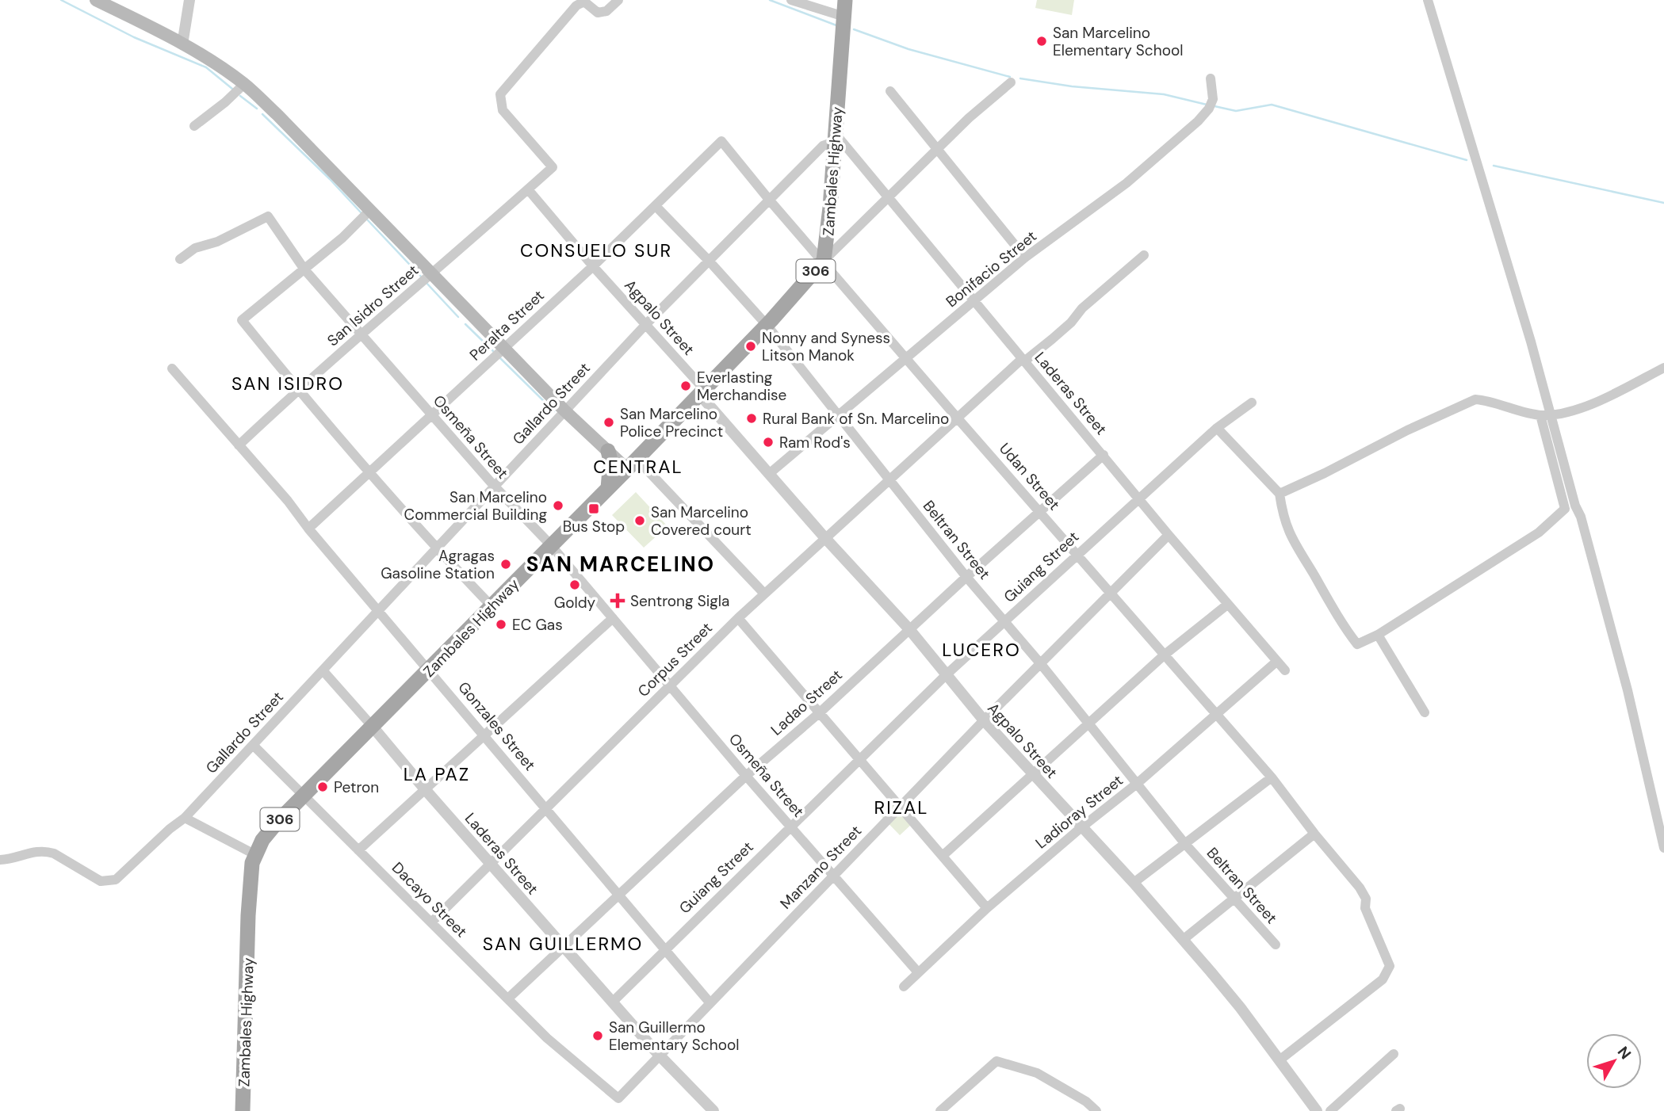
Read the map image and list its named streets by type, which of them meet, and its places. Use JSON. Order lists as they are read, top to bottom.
{
  "streets": {
    "main road": ["Zambales Highway", "306"],
    "street": [
      "Bonifacio Street",
      "San Isidro Street",
      "Agpalo Street",
      "Peralta Street",
      "Laderas Street",
      "Gallardo Street",
      "Osmeña Street",
      "Udan Street",
      "Beltran Street",
      "Guiang Street",
      "Corpus Street",
      "Ladao Street",
      "Gonzales Street",
      "Ladioray Street",
      "Manzano Street",
      "Dacayo Street"
    ]
  },
  "crossings": [
    ["Zambales Highway", "Agpalo Street"],
    ["Zambales Highway", "Laderas Street"],
    ["Zambales Highway", "Gallardo Street"],
    ["Zambales Highway", "Osmeña Street"],
    ["Zambales Highway", "Udan Street"],
    ["Zambales Highway", "Beltran Street"],
    ["Zambales Highway", "Gonzales Street"],
    ["Zambales Highway", "Dacayo Street"],
    ["Bonifacio Street", "Agpalo Street"],
    ["Bonifacio Street", "Laderas Street"],
    ["Bonifacio Street", "Udan Street"],
    ["Bonifacio Street", "Beltran Street"],
    ["San Isidro Street", "Agpalo Street"],
    ["San Isidro Street", "Osmeña Street"],
    ["San Isidro Street", "Gonzales Street"],
    ["Agpalo Street", "Peralta Street"],
    ["Agpalo Street", "Gallardo Street"],
    ["Agpalo Street", "Udan Street"],
    ["Agpalo Street", "Guiang Street"],
    ["Agpalo Street", "Corpus Street"],
    ["Agpalo Street", "Ladao Street"],
    ["Agpalo Street", "Ladioray Street"],
    ["Agpalo Street", "Manzano Street"],
    ["Peralta Street", "Osmeña Street"],
    ["Peralta Street", "Udan Street"],
    ["Peralta Street", "Beltran Street"],
    ["Peralta Street", "Gonzales Street"],
    ["Laderas Street", "Gallardo Street"],
    ["Laderas Street", "Guiang Street"],
    ["Laderas Street", "Corpus Street"],
    ["Laderas Street", "Ladao Street"],
    ["Laderas Street", "Ladioray Street"],
    ["Laderas Street", "Manzano Street"],
    ["Laderas Street", "Dacayo Street"],
    ["Gallardo Street", "Osmeña Street"],
    ["Gallardo Street", "Udan Street"],
    ["Gallardo Street", "Beltran Street"],
    ["Gallardo Street", "Gonzales Street"],
    ["Gallardo Street", "Dacayo Street"],
    ["Osmeña Street", "Guiang Street"],
    ["Osmeña Street", "Corpus Street"],
    ["Osmeña Street", "Ladao Street"],
    ["Osmeña Street", "Ladioray Street"],
    ["Osmeña Street", "Manzano Street"],
    ["Udan Street", "Guiang Street"],
    ["Udan Street", "Corpus Street"],
    ["Udan Street", "Ladao Street"],
    ["Udan Street", "Ladioray Street"],
    ["Udan Street", "Manzano Street"],
    ["Beltran Street", "Guiang Street"],
    ["Beltran Street", "Corpus Street"],
    ["Beltran Street", "Ladao Street"],
    ["Beltran Street", "Ladioray Street"],
    ["Beltran Street", "Manzano Street"],
    ["Guiang Street", "Gonzales Street"],
    ["Corpus Street", "Gonzales Street"],
    ["Corpus Street", "Dacayo Street"],
    ["Ladao Street", "Gonzales Street"],
    ["Ladao Street", "Dacayo Street"],
    ["Gonzales Street", "Manzano Street"],
    ["Manzano Street", "Dacayo Street"]
  ],
  "districts": [
    "CONSUELO SUR",
    "SAN ISIDRO",
    "CENTRAL",
    "SAN MARCELINO",
    "LUCERO",
    "LA PAZ",
    "RIZAL",
    "SAN GUILLERMO"
  ],
  "places": {
    "other": [
      "San Marcelino Elementary School",
      "Nonny and Syness Litson Manok",
      "Everlasting Merchandise",
      "Rural Bank of Sn. Marcelino",
      "San Marcelino Police Precinct",
      "Ram Rod's",
      "San Marcelino Commercial Building",
      "San Marcelino Covered court",
      "Agragas Gasoline Station",
      "Goldy",
      "EC Gas",
      "Petron",
      "San Guillermo Elementary School"
    ],
    "transit": ["Bus Stop"],
    "health": ["Sentrong Sigla"]
  },
  "north": "top right"
}
